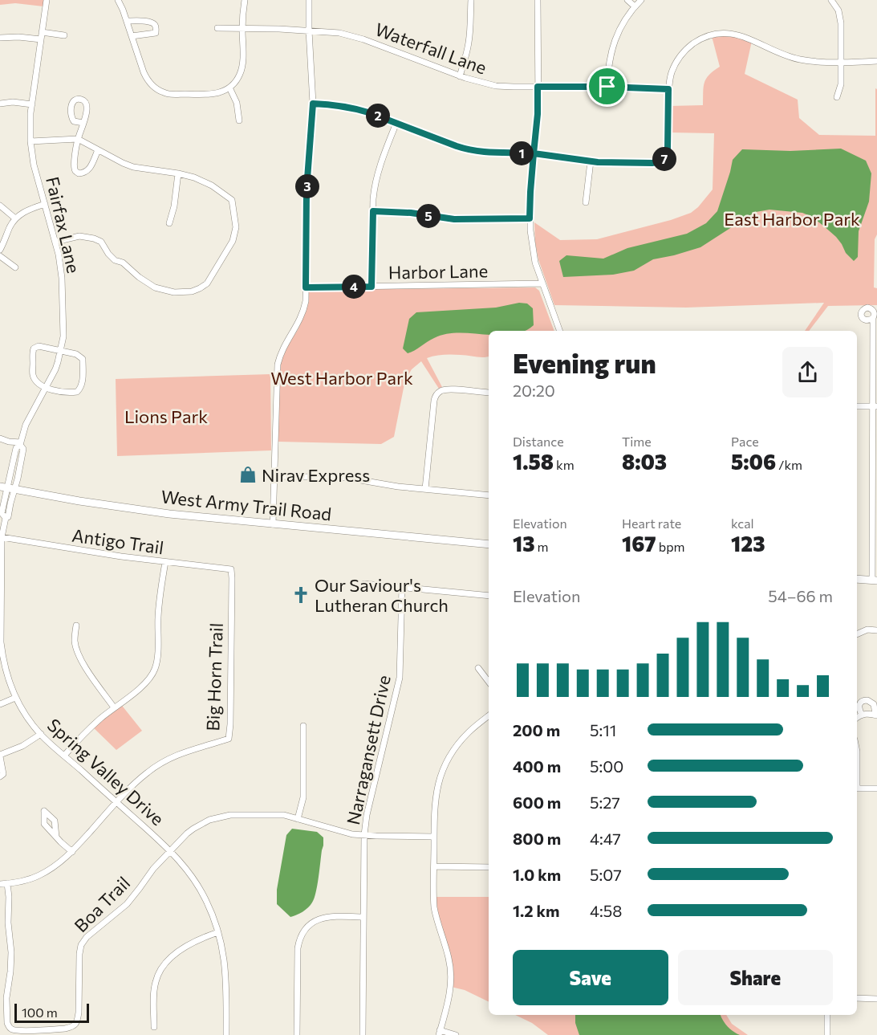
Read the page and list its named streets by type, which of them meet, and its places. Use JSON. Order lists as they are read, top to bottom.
{
  "streets": {
    "main road": ["West Army Trail Road"],
    "street": [
      "Waterfall Lane",
      "Fairfax Lane",
      "Harbor Lane",
      "Antigo Trail",
      "Big Horn Trail",
      "Narragansett Drive",
      "Spring Valley Drive",
      "Boa Trail"
    ]
  },
  "crossings": [
    ["Fairfax Lane", "West Army Trail Road"],
    ["Fairfax Lane", "Spring Valley Drive"],
    ["West Army Trail Road", "Spring Valley Drive"],
    ["Antigo Trail", "Big Horn Trail"],
    ["Antigo Trail", "Spring Valley Drive"],
    ["Big Horn Trail", "Spring Valley Drive"],
    ["Big Horn Trail", "Boa Trail"],
    ["Narragansett Drive", "Boa Trail"],
    ["Spring Valley Drive", "Boa Trail"]
  ],
  "parks": ["East Harbor Park", "West Harbor Park", "Lions Park"],
  "places": {
    "shop": ["Nirav Express"],
    "church": ["Our Saviour's Lutheran Church"]
  },
  "scale_bar": "100 m",
  "page": {
    "pins": [
      "2",
      "1",
      "7",
      "3",
      "5",
      "4"
    ],
    "heading": ["Evening run", "20:20"],
    "stats": [
      ["Distance", "1.58 km"],
      ["Time", "8:03"],
      ["Pace", "5:06 /km"],
      ["Elevation", "13 m"],
      ["Heart rate", "167 bpm"],
      ["kcal", "123"]
    ],
    "chart": ["Elevation", "54–66 m"],
    "list": [
      {
        "name": "200 m",
        "note": "5:11"
      },
      {
        "name": "400 m",
        "note": "5:00"
      },
      {
        "name": "600 m",
        "note": "5:27"
      },
      {
        "name": "800 m",
        "note": "4:47"
      },
      {
        "name": "1.0 km",
        "note": "5:07"
      },
      {
        "name": "1.2 km",
        "note": "4:58"
      }
    ],
    "buttons": ["Save", "Share"],
    "scale": "100 m"
  }
}
